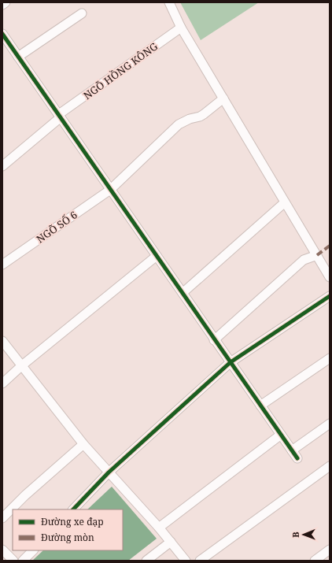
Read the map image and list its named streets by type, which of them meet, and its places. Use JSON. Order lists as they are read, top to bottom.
{
  "streets": {
    "street": ["NGÕ HỒNG KÔNG", "NGÕ SỐ 6"]
  },
  "legend": ["Đường xe đạp", "Đường mòn"],
  "north": "left"
}
